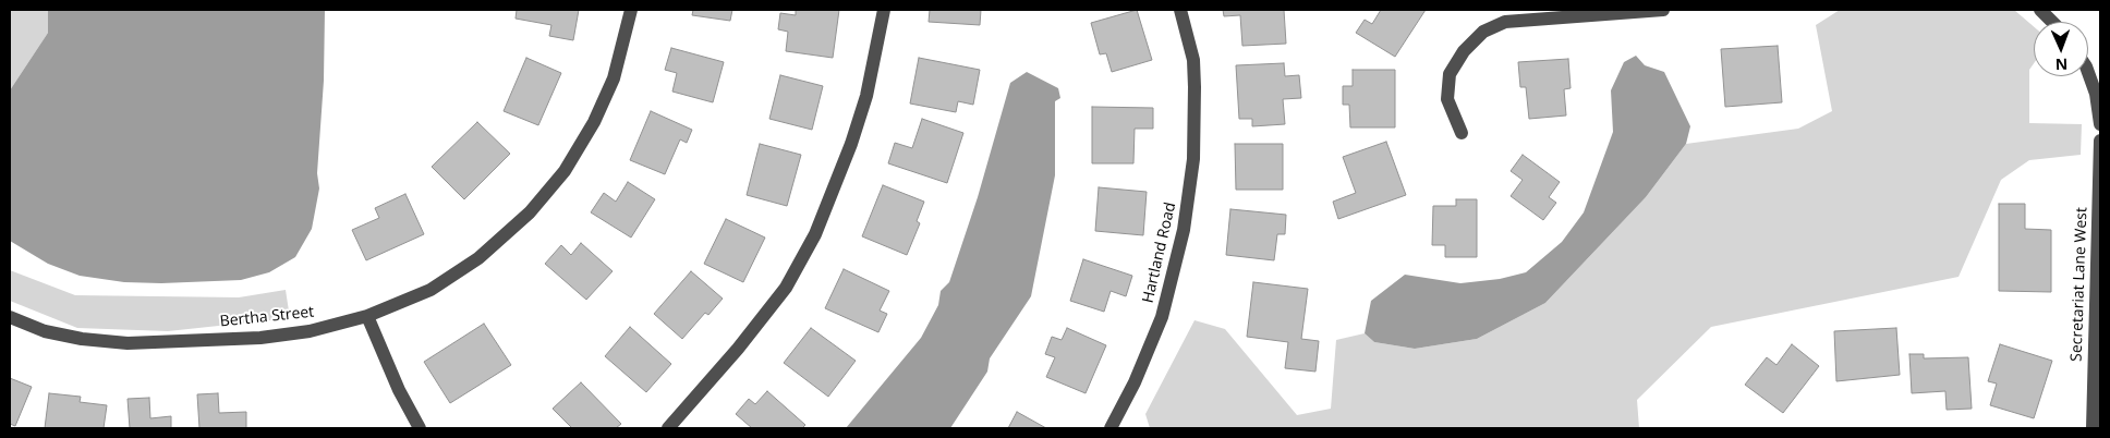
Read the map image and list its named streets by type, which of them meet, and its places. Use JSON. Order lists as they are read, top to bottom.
{
  "streets": {
    "street": ["Hartland Road", "Secretariat Lane West", "Bertha Street"]
  },
  "north": "bottom"
}
